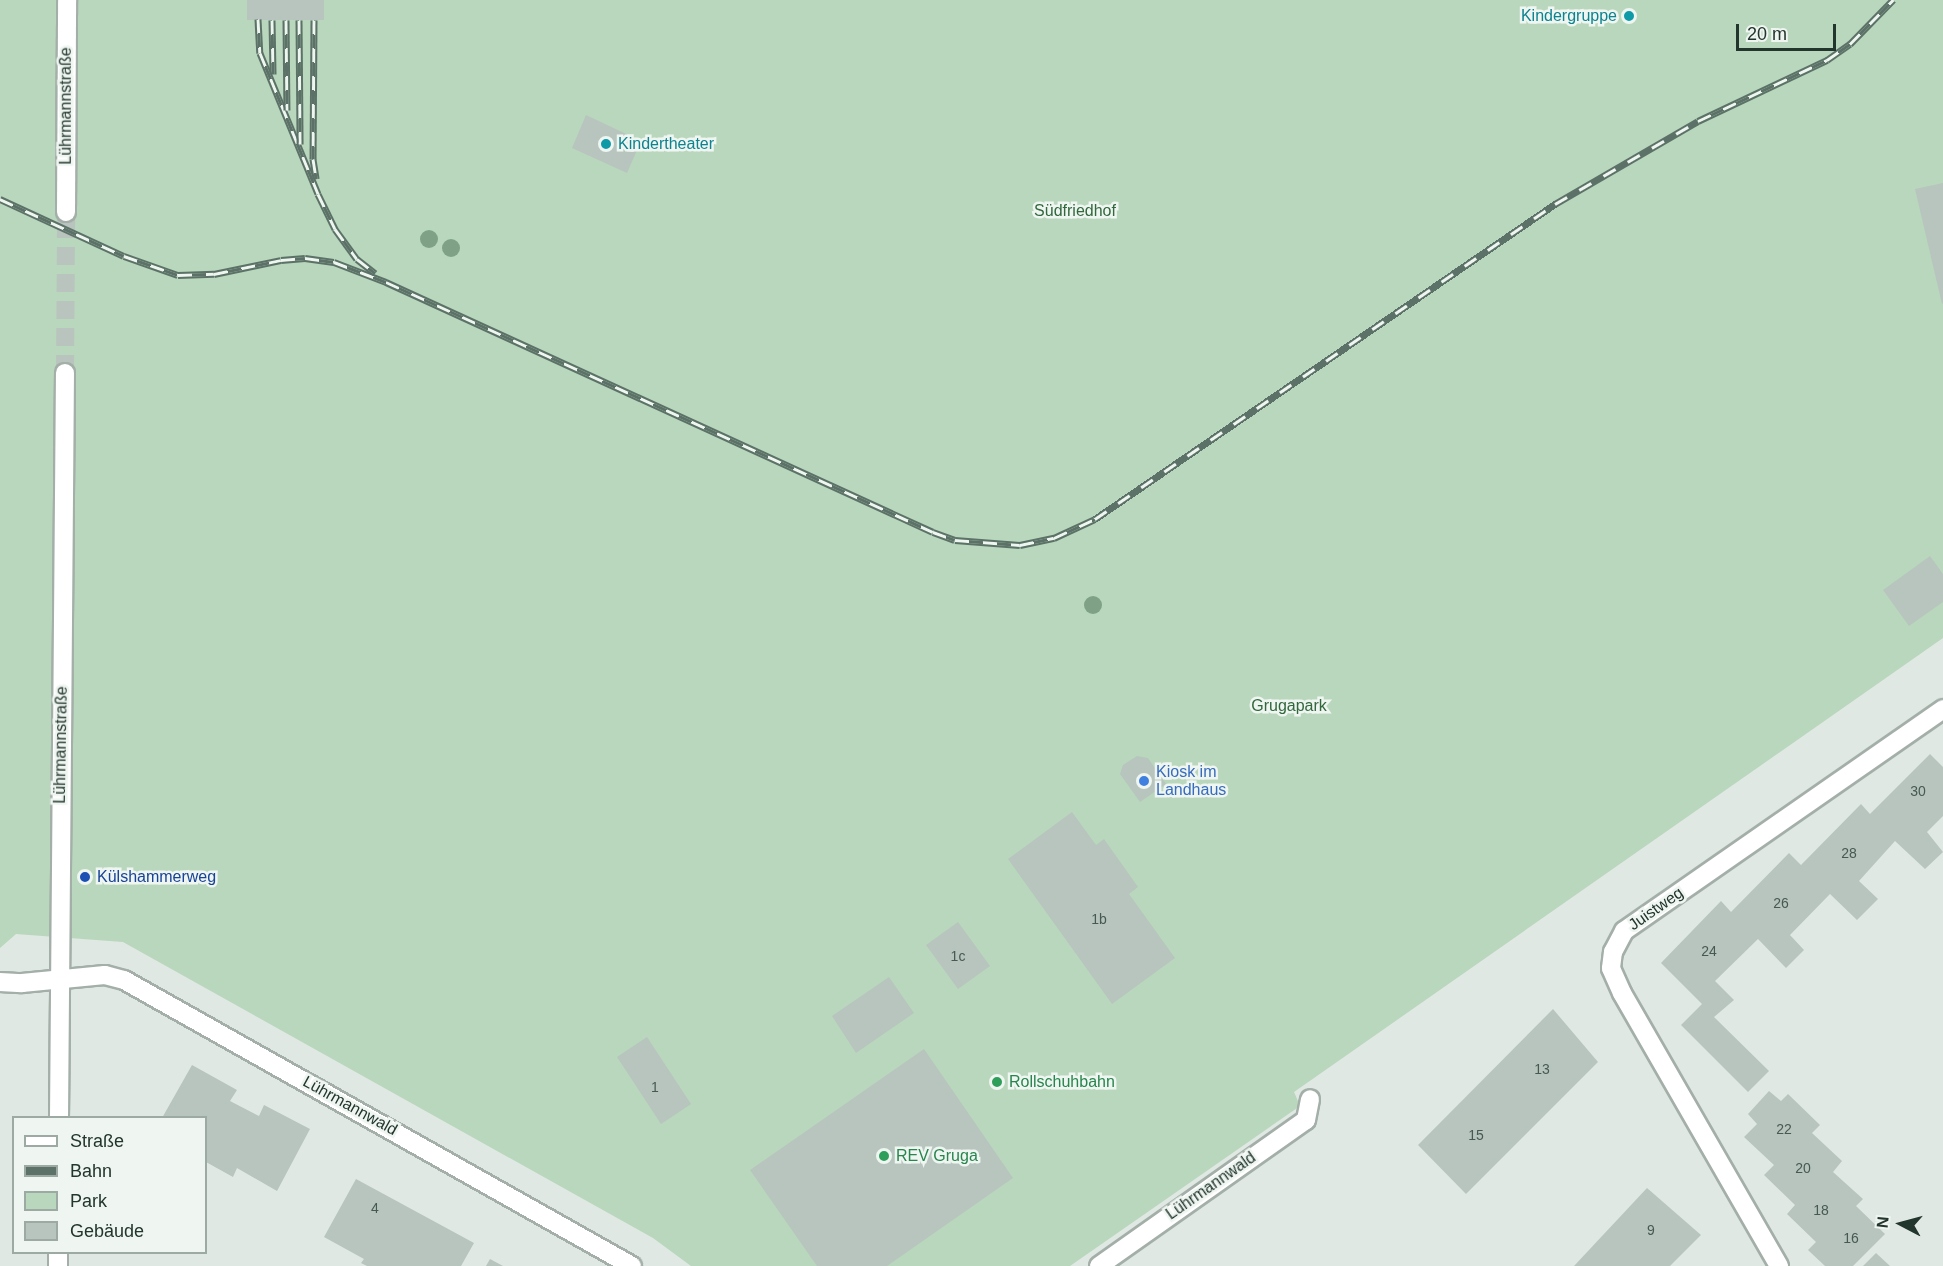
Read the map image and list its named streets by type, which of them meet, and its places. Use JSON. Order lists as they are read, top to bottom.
{
  "streets": {
    "street": ["Lührmannstraße", "Juistweg", "Lührmannwald"]
  },
  "crossings": [
    ["Lührmannstraße", "Lührmannwald"]
  ],
  "parks": ["Südfriedhof", "Grugapark"],
  "places": [
    "Kindergruppe",
    "Kindertheater",
    "Kiosk im Landhaus",
    "Külshammerweg",
    "Rollschuhbahn",
    "REV Gruga"
  ],
  "house_numbers": [
    "30",
    "28",
    "26",
    "1b",
    "24",
    "1c",
    "13",
    "1",
    "22",
    "15",
    "20",
    "4",
    "18",
    "9",
    "16"
  ],
  "legend": [
    "Straße",
    "Bahn",
    "Park",
    "Gebäude"
  ],
  "scale_bar": "20 m",
  "north": "left"
}
